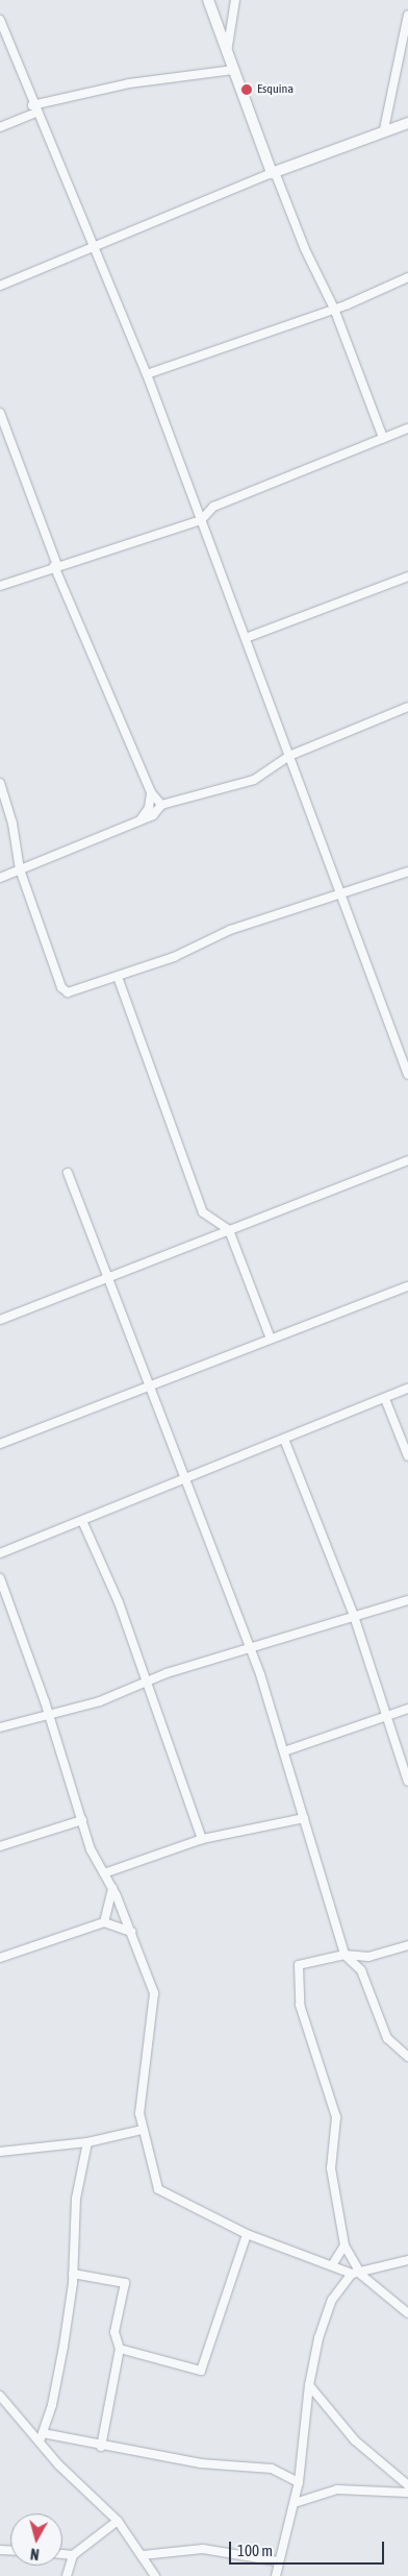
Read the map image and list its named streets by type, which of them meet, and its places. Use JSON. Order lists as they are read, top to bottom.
{
  "places": ["Esquina"],
  "scale_bar": "100 m",
  "north": "bottom"
}
